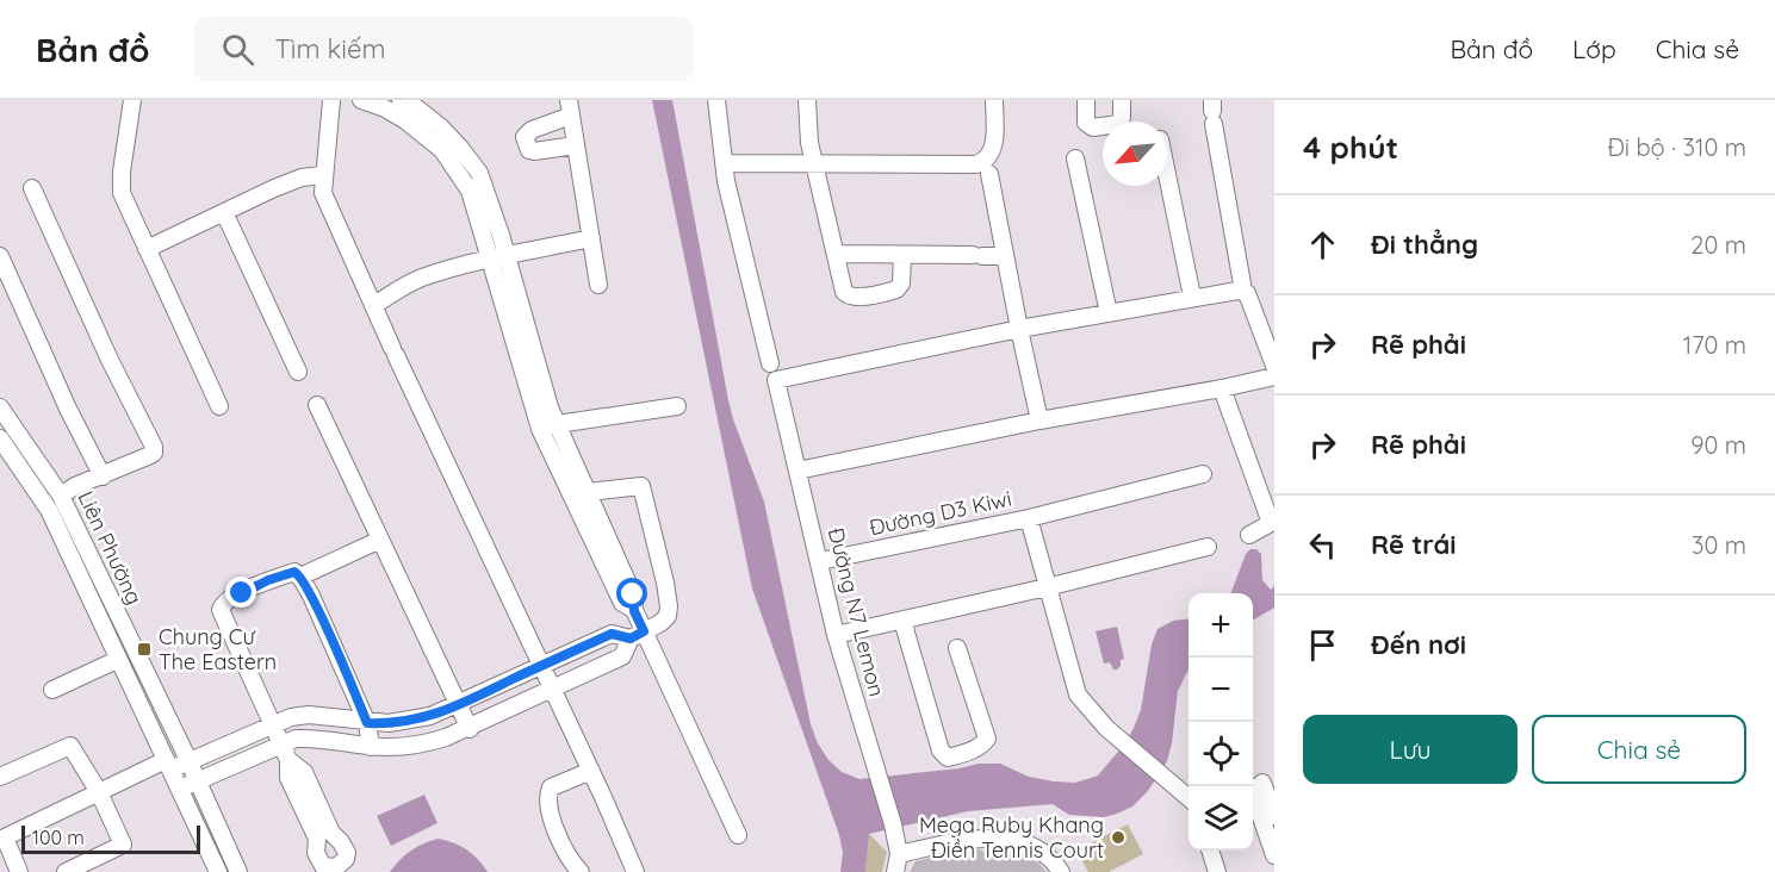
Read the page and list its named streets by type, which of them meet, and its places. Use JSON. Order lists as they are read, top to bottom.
{
  "streets": {
    "street": ["Đường D3 Kiwi", "Liên Phường", "Đường N7 Lemon"]
  },
  "crossings": [
    ["Đường D3 Kiwi", "Đường N7 Lemon"]
  ],
  "places": {
    "transit": ["Chung Cư The Eastern"],
    "other": ["Mega Ruby Khang Điền Tennis Court"]
  },
  "scale_bar": "100 m",
  "north": "bottom left",
  "page": {
    "header": "Bản đồ",
    "search": "Tìm kiếm",
    "nav": ["Bản đồ", "Lớp", "Chia sẻ"],
    "heading": ["4 phút", "Đi bộ · 310 m"],
    "list": [
      ["Đi thẳng", "20 m"],
      ["Rẽ phải", "170 m"],
      ["Rẽ phải", "90 m"],
      ["Rẽ trái", "30 m"],
      "Đến nơi"
    ],
    "map_buttons": ["+", "−"],
    "buttons": ["Lưu", "Chia sẻ"],
    "scale": "100 m"
  }
}
